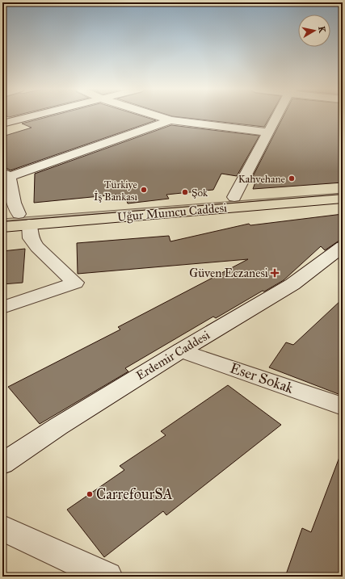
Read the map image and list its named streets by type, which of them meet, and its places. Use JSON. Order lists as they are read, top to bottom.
{
  "streets": {
    "main road": ["Uğur Mumcu Caddesi"],
    "street": ["Erdemir Caddesi", "Eser Sokak"]
  },
  "crossings": [
    ["Erdemir Caddesi", "Eser Sokak"]
  ],
  "places": {
    "other": [
      "Kahvehane",
      "Türkiye İş Bankası",
      "Şok",
      "CarrefourSA"
    ],
    "health": ["Güven Eczanesi"]
  },
  "north": "right"
}
